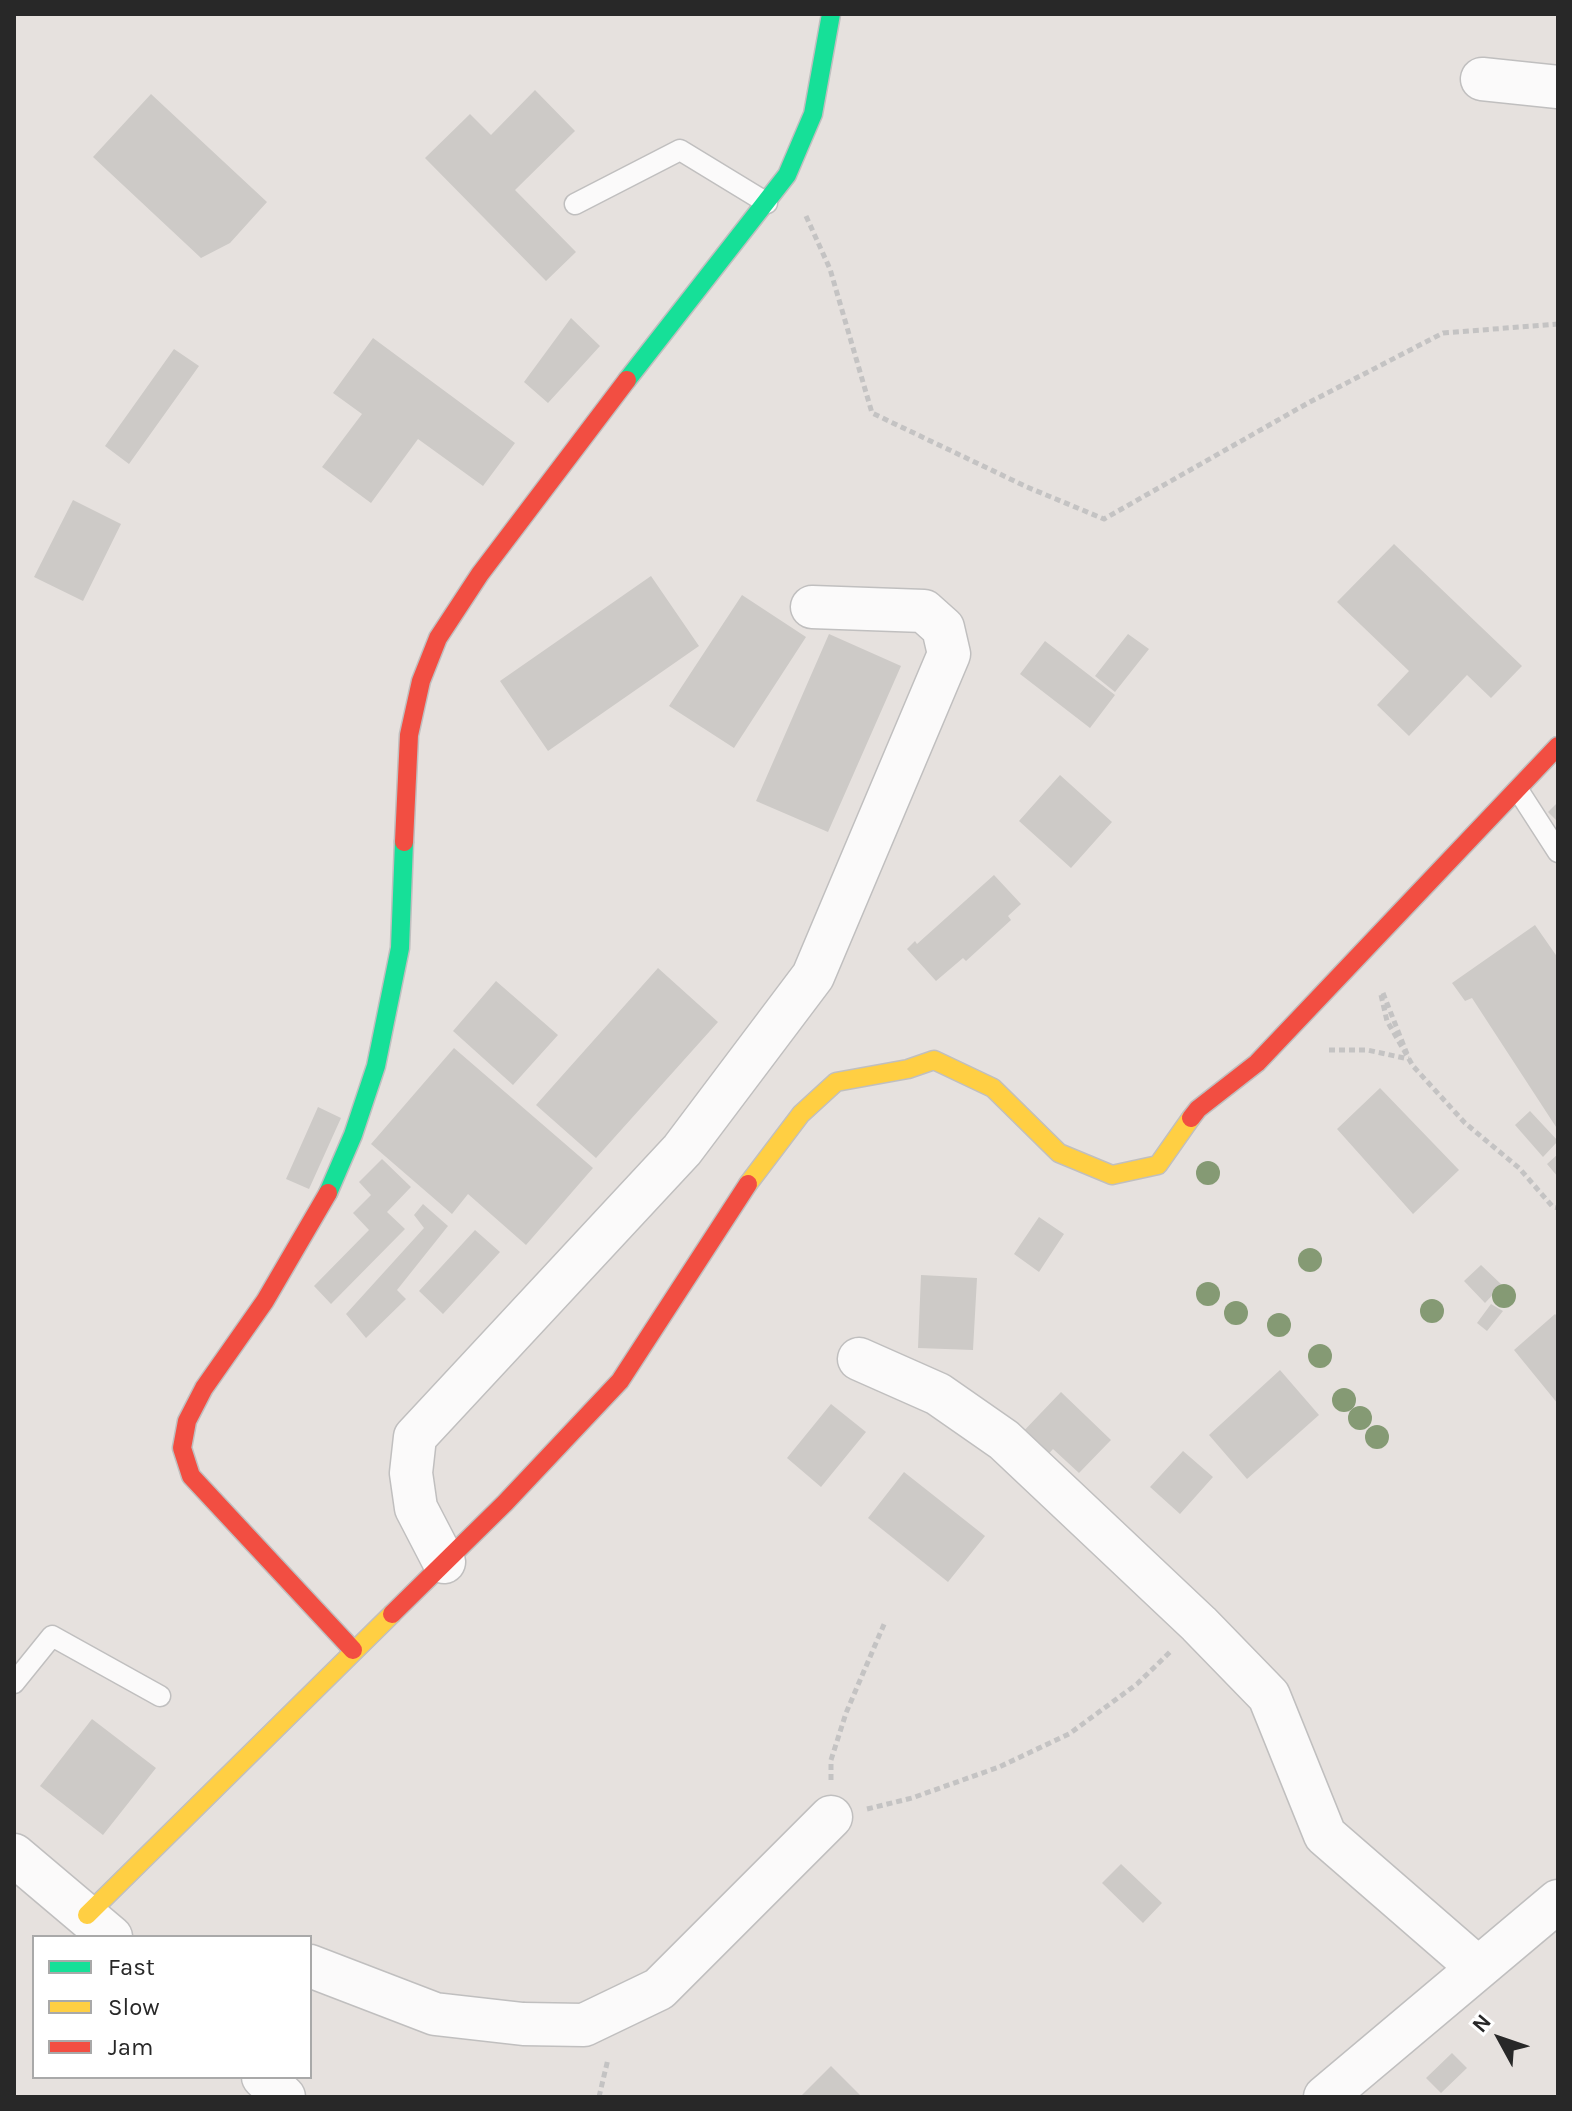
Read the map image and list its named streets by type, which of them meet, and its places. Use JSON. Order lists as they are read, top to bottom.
{
  "legend": ["Fast", "Slow", "Jam"],
  "north": "top left"
}
